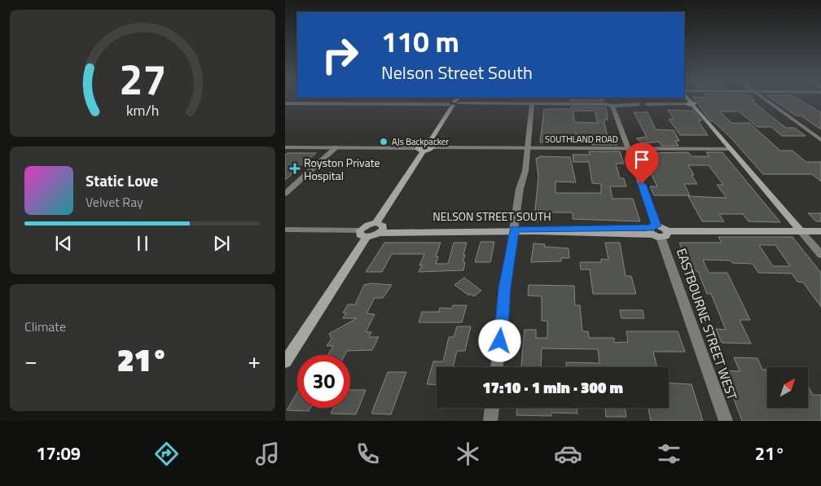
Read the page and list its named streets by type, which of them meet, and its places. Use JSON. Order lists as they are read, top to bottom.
{
  "streets": {
    "main road": ["NELSON STREET SOUTH"],
    "street": ["SOUTHLAND ROAD", "EASTBOURNE STREET WEST"]
  },
  "crossings": [
    ["SOUTHLAND ROAD", "EASTBOURNE STREET WEST"],
    ["NELSON STREET SOUTH", "EASTBOURNE STREET WEST"]
  ],
  "places": {
    "other": ["AJs Backpacker"],
    "health": ["Royston Private Hospital"]
  },
  "north": "top right",
  "page": {
    "turn": ["110 m", "Nelson Street South"],
    "song": ["Static Love", "Velvet Ray"],
    "tile": "Climate",
    "heat": ["−", "21°", "+"],
    "limit": "30",
    "trip": "17:10 · 1 min · 300 m",
    "tabs": ["17:09", "21°"],
    "gauge": ["27", "km/h"]
  }
}
